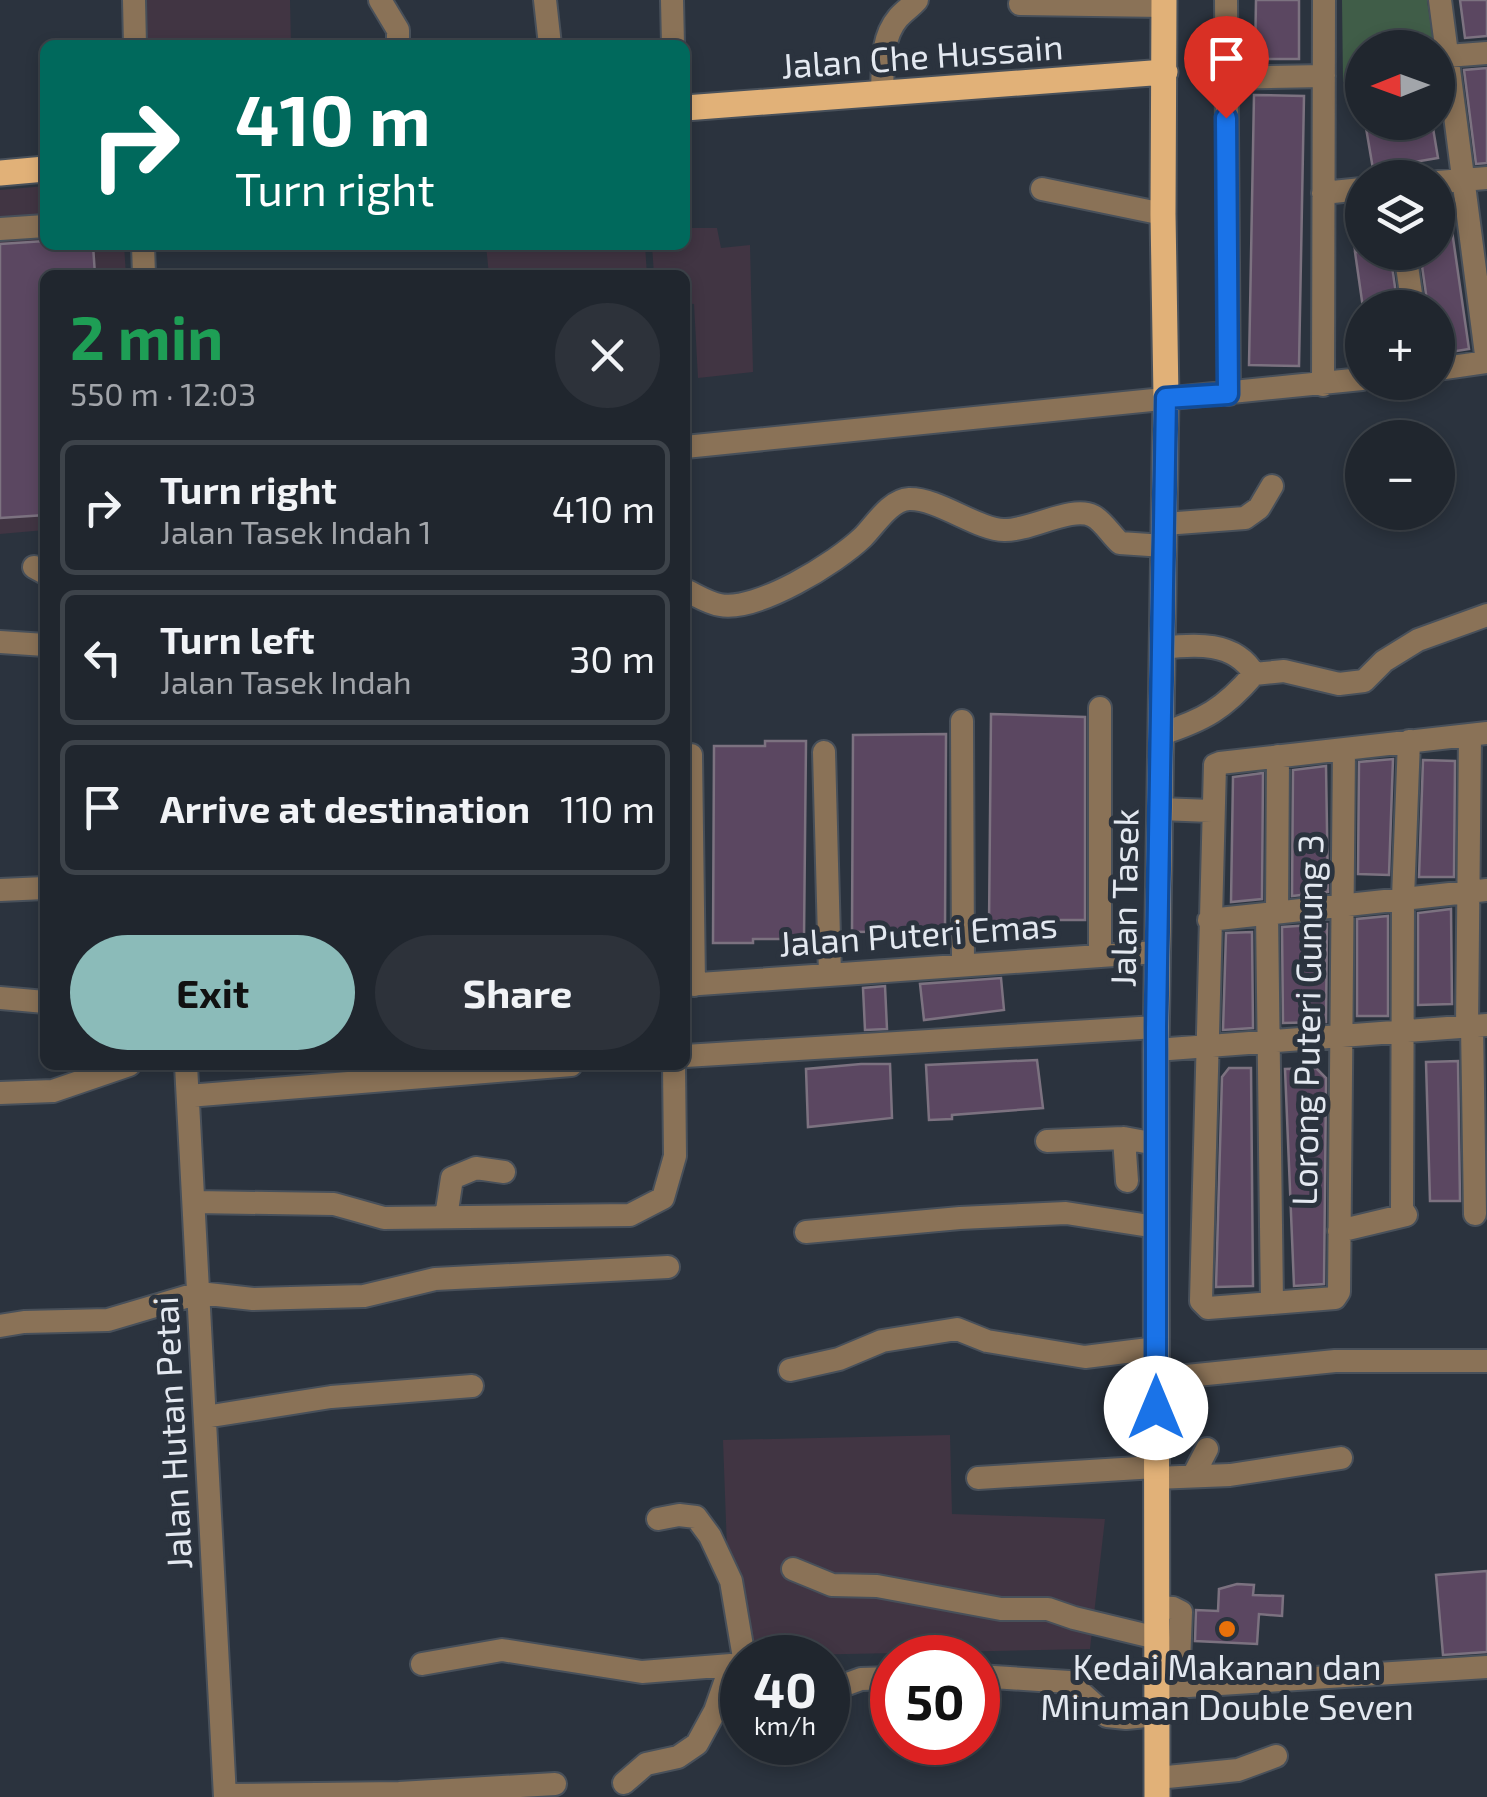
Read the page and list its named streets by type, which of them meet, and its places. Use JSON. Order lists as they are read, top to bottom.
{
  "streets": {
    "main road": ["Jalan Che Hussain", "Jalan Tasek"],
    "street": ["Jalan Puteri Emas", "Lorong Puteri Gunung 3", "Jalan Hutan Petai"]
  },
  "crossings": [
    ["Jalan Che Hussain", "Jalan Tasek"],
    ["Jalan Tasek", "Jalan Puteri Emas"]
  ],
  "places": ["Kedai Makanan dan Minuman Double Seven"],
  "north": "left",
  "page": {
    "map_buttons": ["+", "−"],
    "turn": ["410 m", "Turn right"],
    "heading": ["2 min", "550 m · 12:03"],
    "list": [
      {
        "name": "Turn right",
        "note": "Jalan Tasek Indah 1",
        "value": "410 m"
      },
      {
        "name": "Turn left",
        "note": "Jalan Tasek Indah",
        "value": "30 m"
      },
      {
        "name": "Arrive at destination",
        "value": "110 m"
      }
    ],
    "buttons": ["Exit", "Share"],
    "speed": "40 km/h",
    "limit": "50"
  }
}
